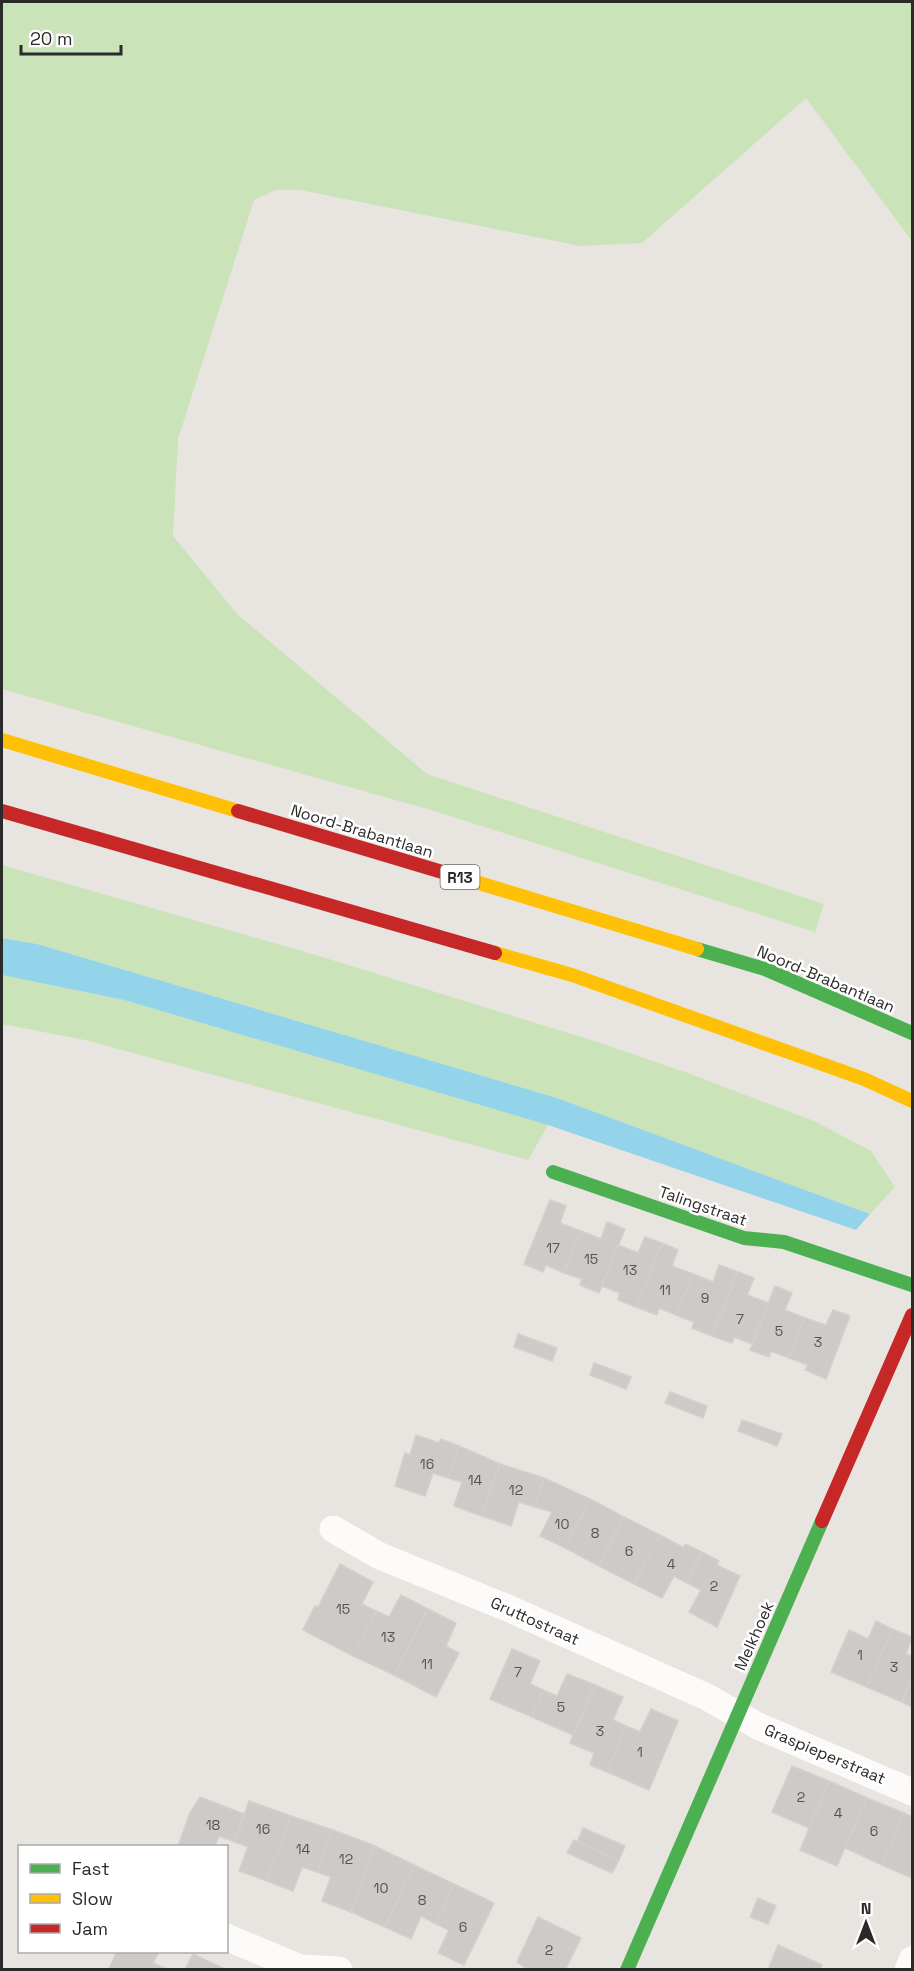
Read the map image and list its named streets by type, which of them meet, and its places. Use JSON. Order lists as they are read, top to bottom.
{
  "streets": {
    "main road": [
      "Noord-Brabantlaan",
      "R13",
      "Talingstraat",
      "Melkhoek"
    ],
    "street": ["Gruttostraat", "Graspieperstraat"]
  },
  "crossings": [
    ["Gruttostraat", "Melkhoek"],
    ["Gruttostraat", "Graspieperstraat"],
    ["Melkhoek", "Graspieperstraat"]
  ],
  "house_numbers": [
    "17",
    "15",
    "13",
    "11",
    "9",
    "7",
    "5",
    "3",
    "16",
    "14",
    "12",
    "10",
    "8",
    "6",
    "4",
    "2",
    "15",
    "13",
    "1",
    "11",
    "3",
    "7",
    "5",
    "3",
    "1",
    "2",
    "4",
    "18",
    "16",
    "6",
    "14",
    "12",
    "10",
    "8",
    "6",
    "2"
  ],
  "legend": ["Fast", "Slow", "Jam"],
  "scale_bar": "20 m",
  "north": "top"
}
